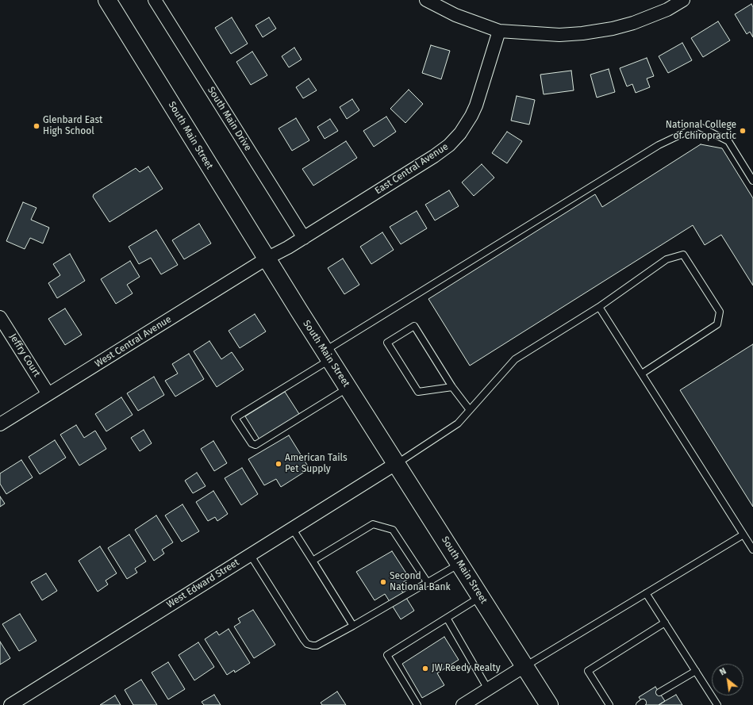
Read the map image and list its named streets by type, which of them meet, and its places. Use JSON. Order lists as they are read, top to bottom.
{
  "streets": {
    "main road": ["South Main Street"],
    "street": [
      "South Main Drive",
      "East Central Avenue",
      "West Central Avenue",
      "Jeffry Court",
      "West Edward Street"
    ]
  },
  "crossings": [
    ["South Main Drive", "East Central Avenue"],
    ["South Main Street", "East Central Avenue"],
    ["South Main Street", "West Central Avenue"],
    ["South Main Street", "West Edward Street"],
    ["East Central Avenue", "West Central Avenue"],
    ["West Central Avenue", "Jeffry Court"]
  ],
  "places": [
    "Glenbard East High School",
    "National College of Chiropractic",
    "American Tails Pet Supply",
    "Second National Bank",
    "JW Reedy Realty"
  ],
  "north": "top left"
}
